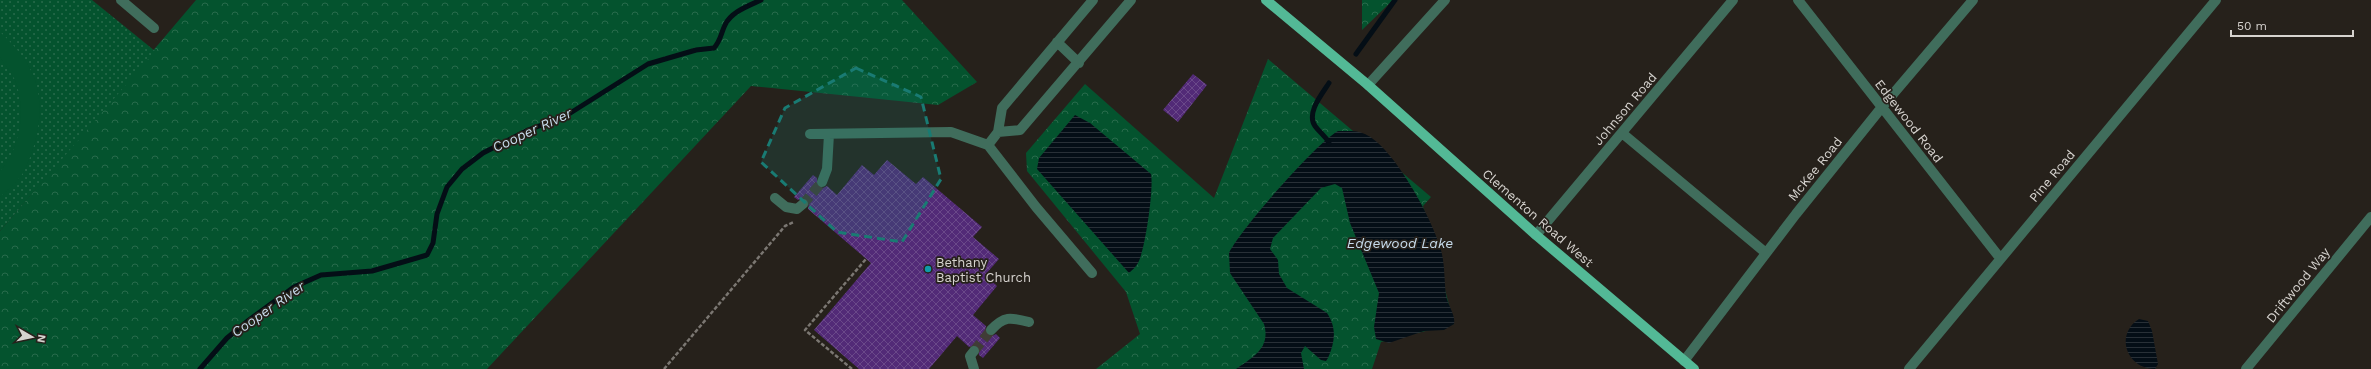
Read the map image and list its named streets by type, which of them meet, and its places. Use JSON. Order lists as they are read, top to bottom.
{
  "streets": {
    "main road": ["Clementon Road West"],
    "street": [
      "Johnson Road",
      "Edgewood Road",
      "McKee Road",
      "Pine Road",
      "Driftwood Way"
    ]
  },
  "crossings": [
    ["Johnson Road", "Clementon Road West"],
    ["Edgewood Road", "McKee Road"],
    ["Edgewood Road", "Pine Road"],
    ["McKee Road", "Clementon Road West"]
  ],
  "water": ["Cooper River", "Edgewood Lake"],
  "places": ["Bethany Baptist Church"],
  "scale_bar": "50 m",
  "north": "right"
}
